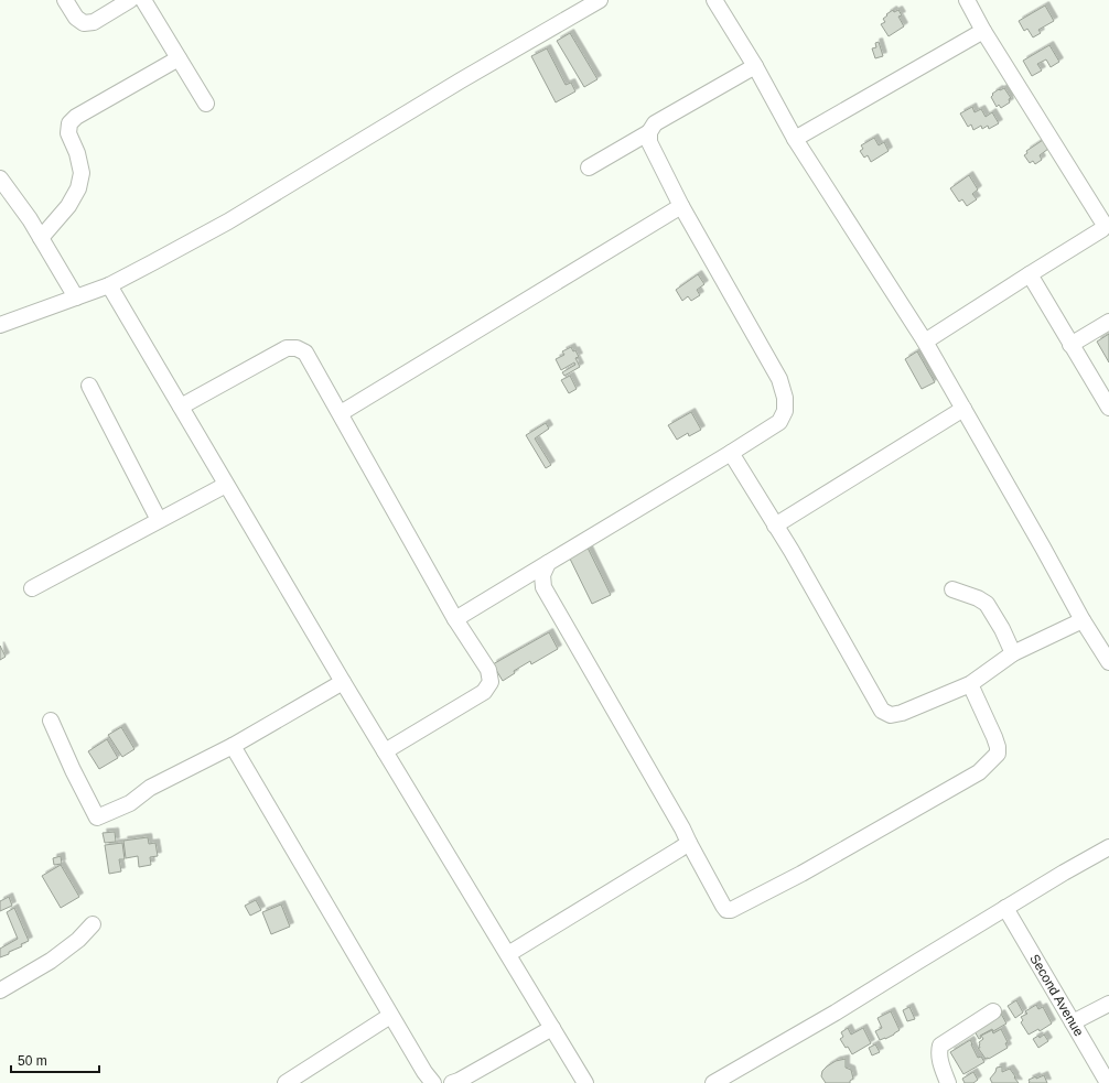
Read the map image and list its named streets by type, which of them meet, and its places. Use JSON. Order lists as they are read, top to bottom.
{
  "streets": {
    "street": ["Second Avenue"]
  },
  "scale_bar": "50 m"
}
